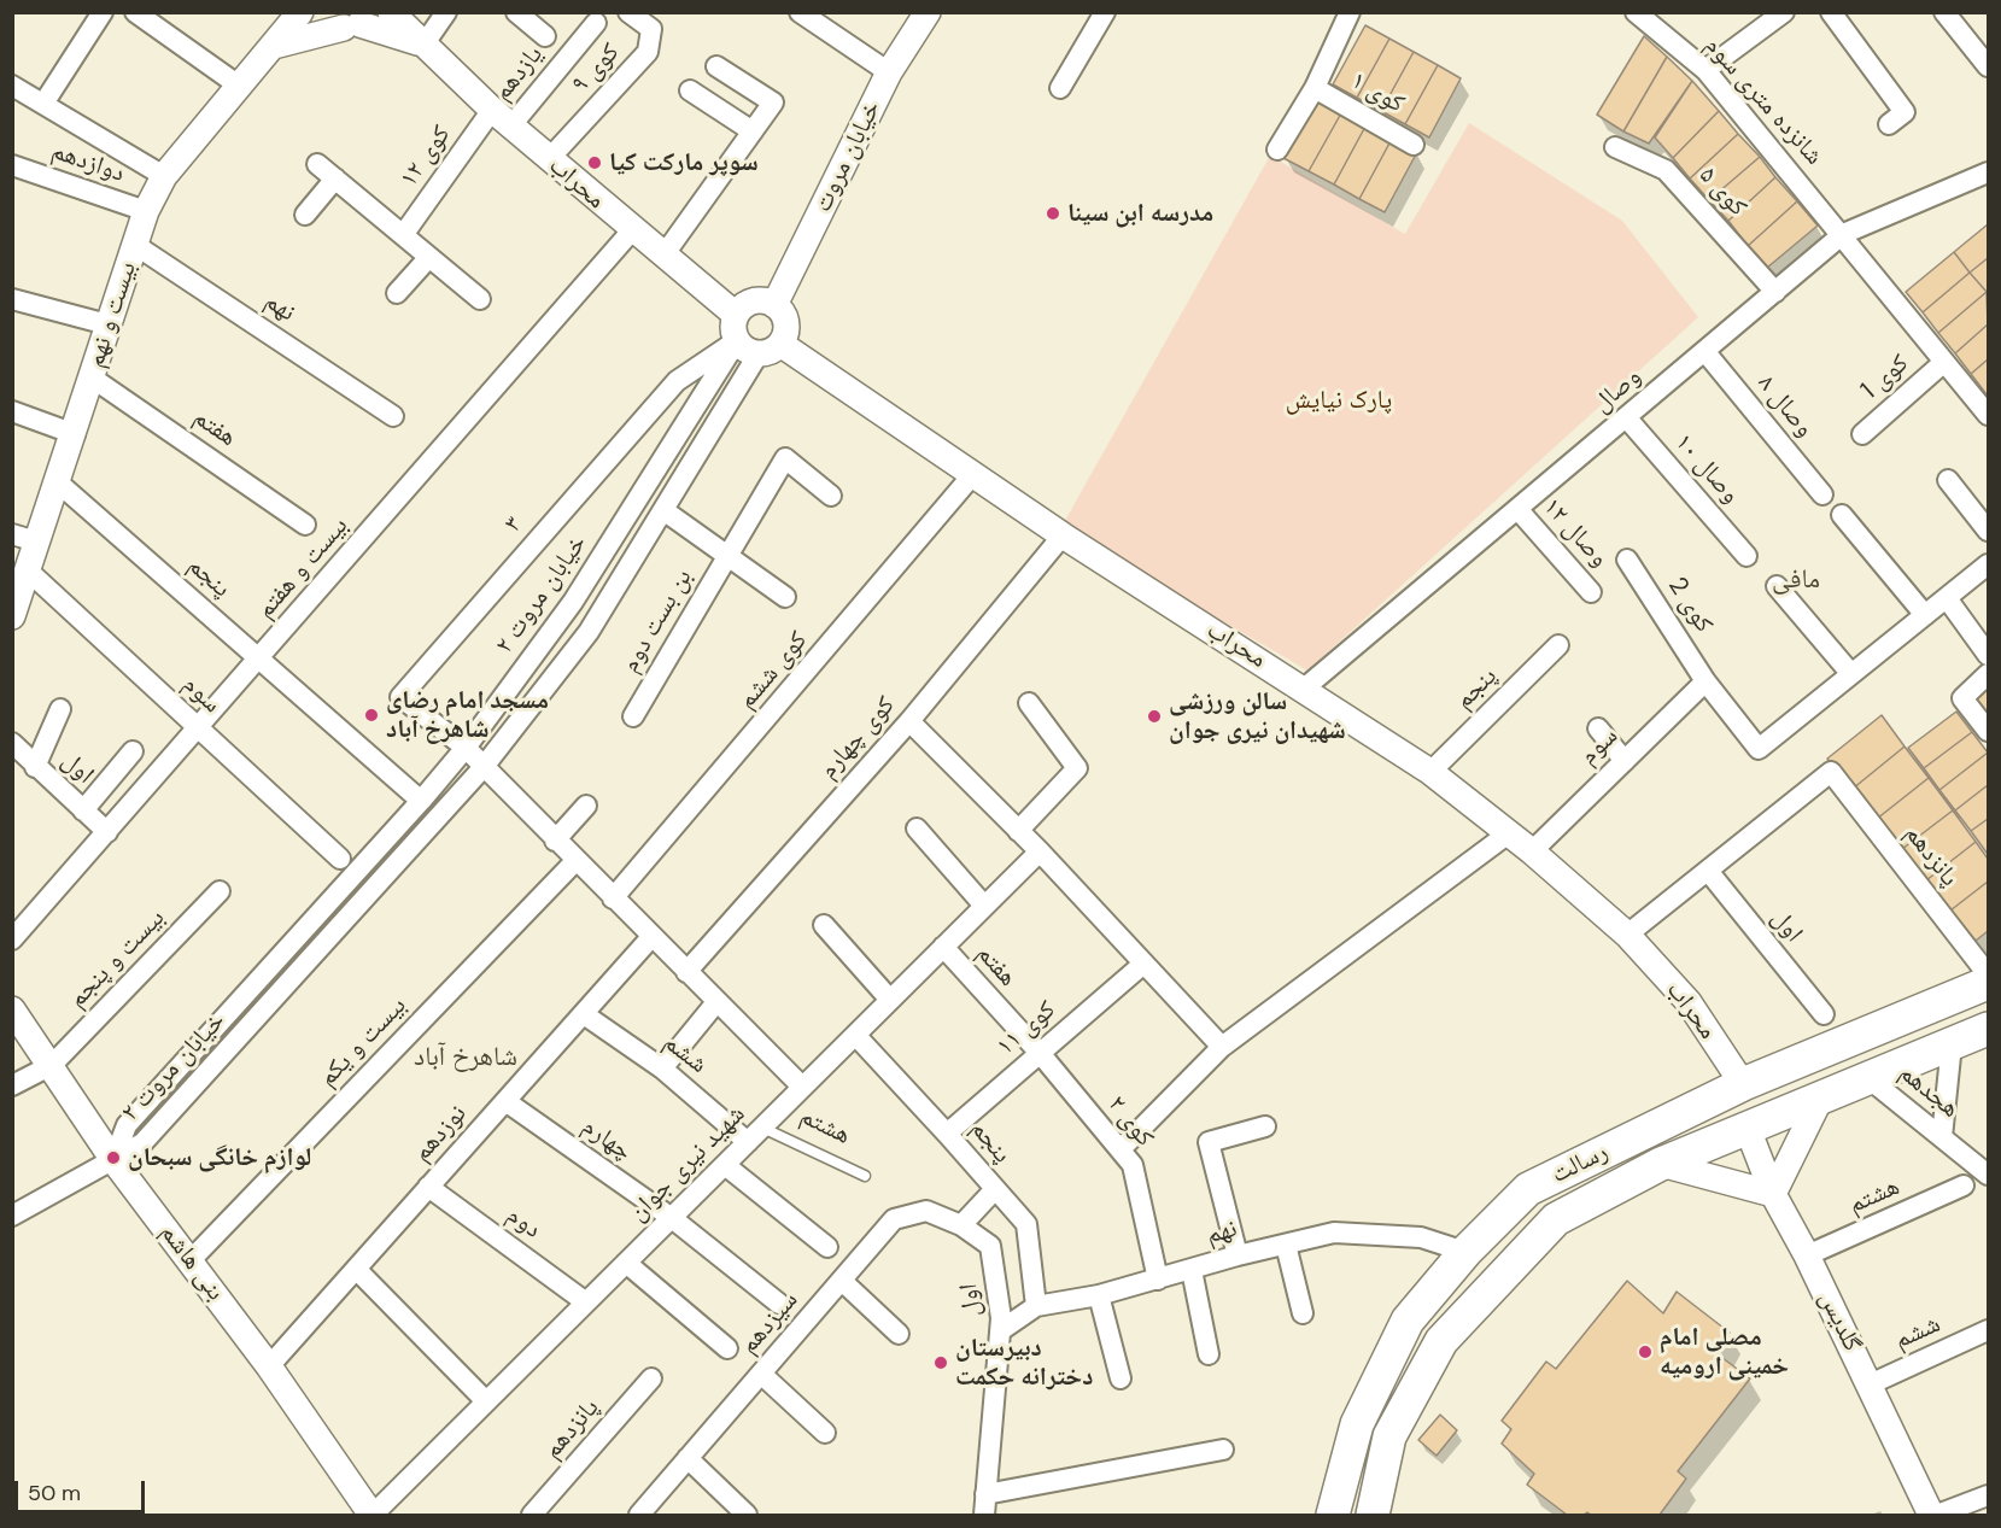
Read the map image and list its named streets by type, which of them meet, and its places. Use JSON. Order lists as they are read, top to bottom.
{
  "streets": {
    "main road": ["رسالت"],
    "street": [
      "کوی ۹",
      "یازدهم",
      "کوی ۱",
      "شانزده متری سوم",
      "کوی ۱۲",
      "خیابان مروت",
      "دوازدهم",
      "محراب",
      "کوی ۵",
      "نهم",
      "بیست و نهم",
      "کوی 1",
      "وصال",
      "وصال ۸",
      "هفتم",
      "وصال ۱۰",
      "۳",
      "وصال ۱۲",
      "بیست و هفتم",
      "پنجم",
      "خیابان مروت ۲",
      "کوی 2",
      "بن بست دوم",
      "کوی ششم",
      "سوم",
      "کوی چهارم",
      "اول",
      "پانزدهم",
      "بیست و پنجم",
      "کوی ۱۱",
      "بیست و یکم",
      "ششم",
      "هجدهم",
      "کوی ۲",
      "هشتم",
      "نوزدهم",
      "چهارم",
      "شهید نیری جوان",
      "دوم",
      "بنی هاشم",
      "گلدیس",
      "سیزدهم"
    ]
  },
  "crossings": [
    ["کوی ۹", "محراب"],
    ["یازدهم", "کوی ۱۲"],
    ["یازدهم", "محراب"],
    ["شانزده متری سوم", "کوی 1"],
    ["شانزده متری سوم", "وصال"],
    ["کوی ۱۲", "محراب"],
    ["خیابان مروت", "محراب"],
    ["خیابان مروت", "۳"],
    ["خیابان مروت", "خیابان مروت ۲"],
    ["دوازدهم", "بیست و نهم"],
    ["محراب", "وصال"],
    ["محراب", "۳"],
    ["محراب", "بیست و هفتم"],
    ["محراب", "پنجم"],
    ["محراب", "خیابان مروت ۲"],
    ["محراب", "کوی ششم"],
    ["محراب", "سوم"],
    ["محراب", "کوی چهارم"],
    ["محراب", "رسالت"],
    ["کوی ۵", "وصال"],
    ["نهم", "بیست و نهم"],
    ["نهم", "پنجم"],
    ["نهم", "اول"],
    ["نهم", "کوی ۲"],
    ["نهم", "رسالت"],
    ["بیست و نهم", "هفتم"],
    ["بیست و نهم", "پنجم"],
    ["بیست و نهم", "سوم"],
    ["وصال", "وصال ۸"],
    ["وصال", "وصال ۱۰"],
    ["وصال", "وصال ۱۲"],
    ["هفتم", "کوی ۱۱"],
    ["هفتم", "کوی ۲"],
    ["هفتم", "شهید نیری جوان"],
    ["۳", "خیابان مروت ۲"],
    ["بیست و هفتم", "پنجم"],
    ["بیست و هفتم", "سوم"],
    ["بیست و هفتم", "اول"],
    ["پنجم", "خیابان مروت ۲"],
    ["پنجم", "کوی ۱۱"],
    ["پنجم", "شهید نیری جوان"],
    ["خیابان مروت ۲", "بنی هاشم"],
    ["کوی 2", "سوم"],
    ["اول", "پانزدهم"],
    ["اول", "سیزدهم"],
    ["بیست و پنجم", "بنی هاشم"],
    ["کوی ۱۱", "کوی ۲"],
    ["بیست و یکم", "بنی هاشم"],
    ["ششم", "نوزدهم"],
    ["ششم", "شهید نیری جوان"],
    ["ششم", "گلدیس"],
    ["هجدهم", "رسالت"],
    ["هشتم", "شهید نیری جوان"],
    ["هشتم", "گلدیس"],
    ["نوزدهم", "چهارم"],
    ["نوزدهم", "دوم"],
    ["نوزدهم", "بنی هاشم"],
    ["چهارم", "شهید نیری جوان"],
    ["شهید نیری جوان", "دوم"],
    ["شهید نیری جوان", "بنی هاشم"],
    ["رسالت", "گلدیس"]
  ],
  "districts": ["مافی", "شاهرخ آباد"],
  "parks": ["پارک نیایش"],
  "places": [
    "سوپر مارکت کیا",
    "مدرسه ابن سینا",
    "مسجد امام رضای شاهرخ آباد",
    "سالن ورزشی شهیدان نیری جوان",
    "لوازم خانگی سبحان",
    "مصلی امام خمینی ارومیه",
    "دبیرستان دخترانه حکمت"
  ],
  "scale_bar": "50 m"
}
